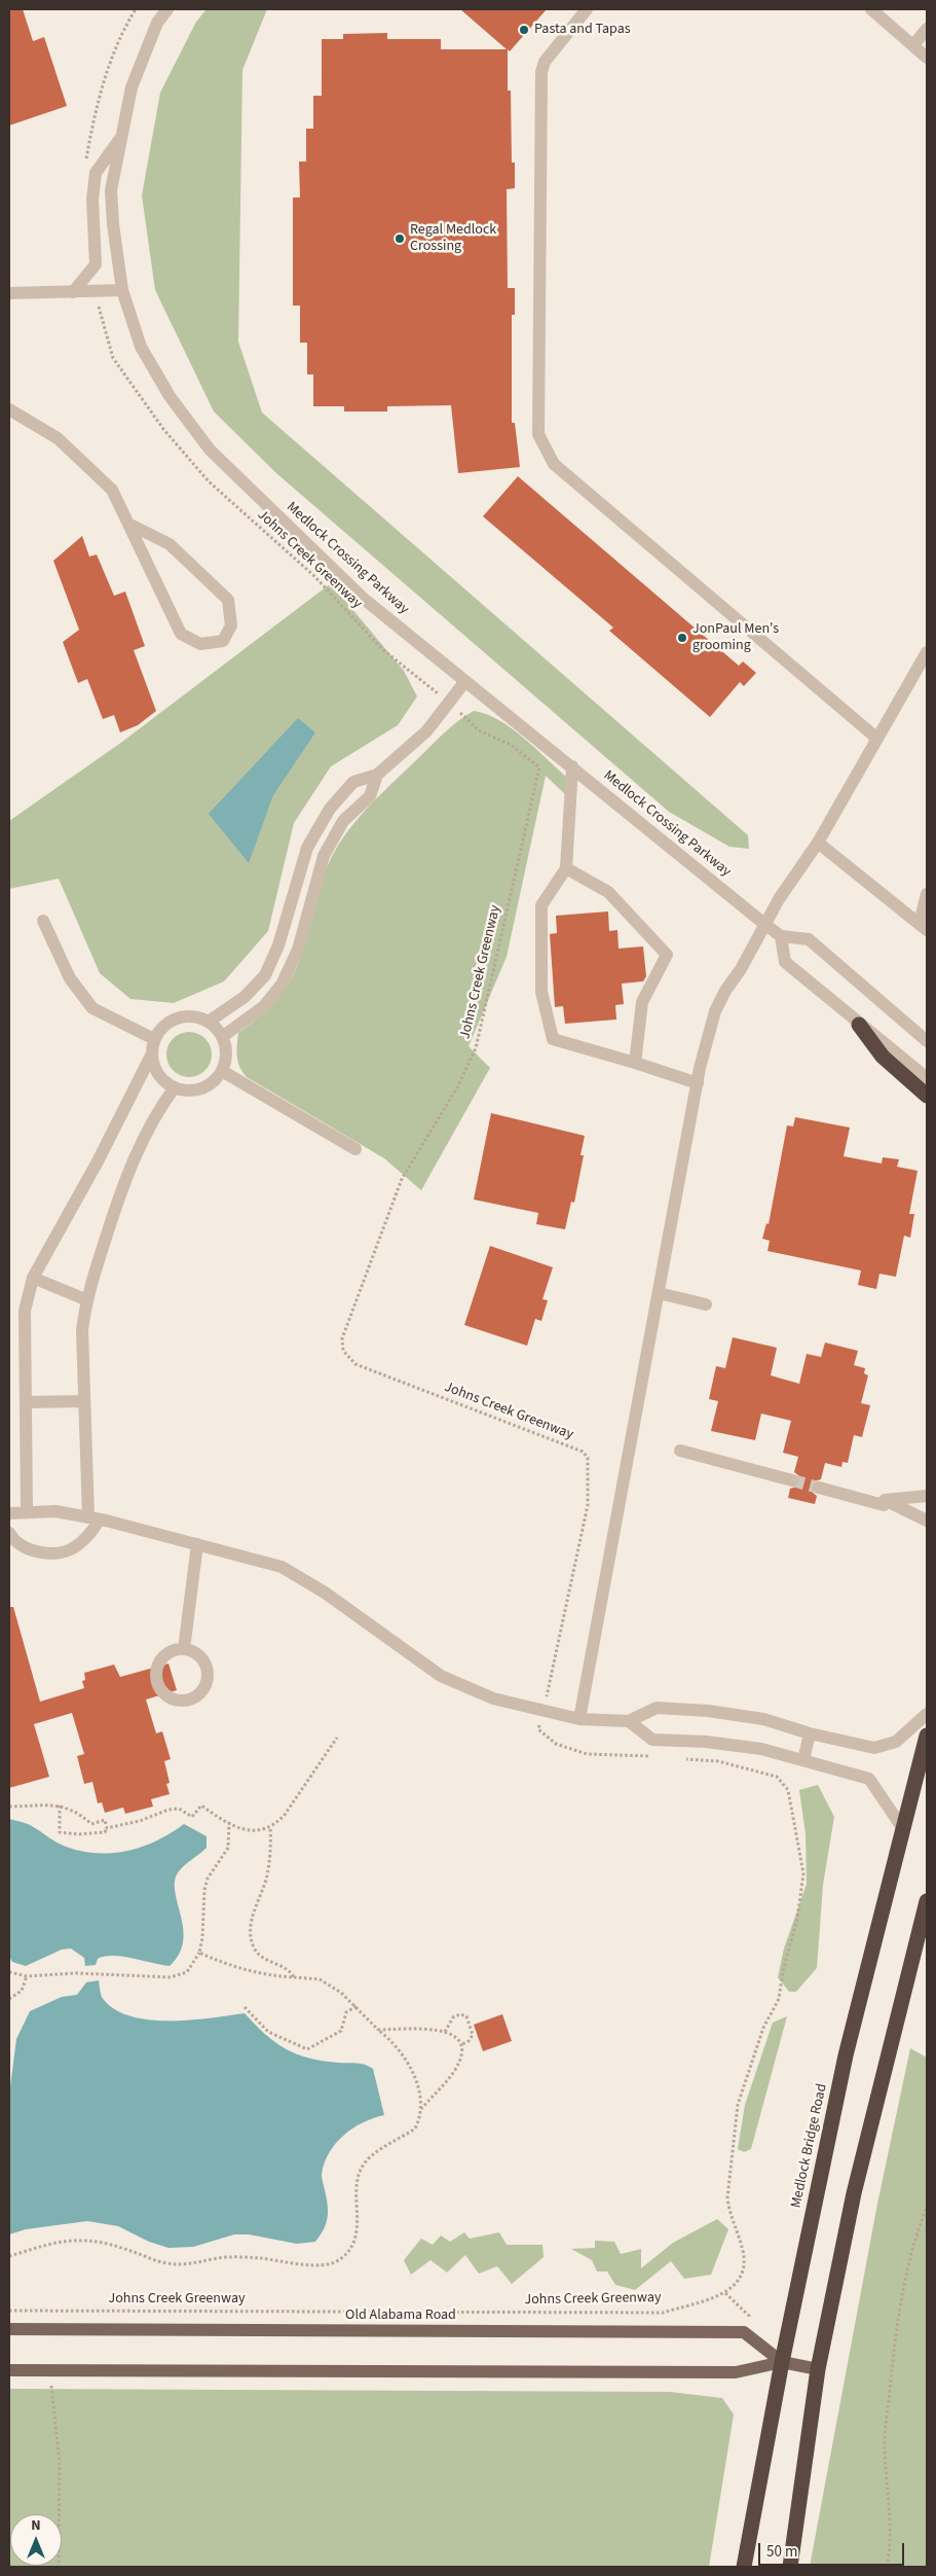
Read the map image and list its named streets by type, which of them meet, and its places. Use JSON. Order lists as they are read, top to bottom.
{
  "streets": {
    "highway": ["Medlock Bridge Road"],
    "main road": ["Old Alabama Road"],
    "street": ["Medlock Crossing Parkway"],
    "path": ["Johns Creek Greenway"]
  },
  "crossings": [
    ["Medlock Bridge Road", "Old Alabama Road"]
  ],
  "places": ["Pasta and Tapas", "Regal Medlock Crossing", "JonPaul Men's grooming"],
  "scale_bar": "50 m",
  "north": "top"
}
